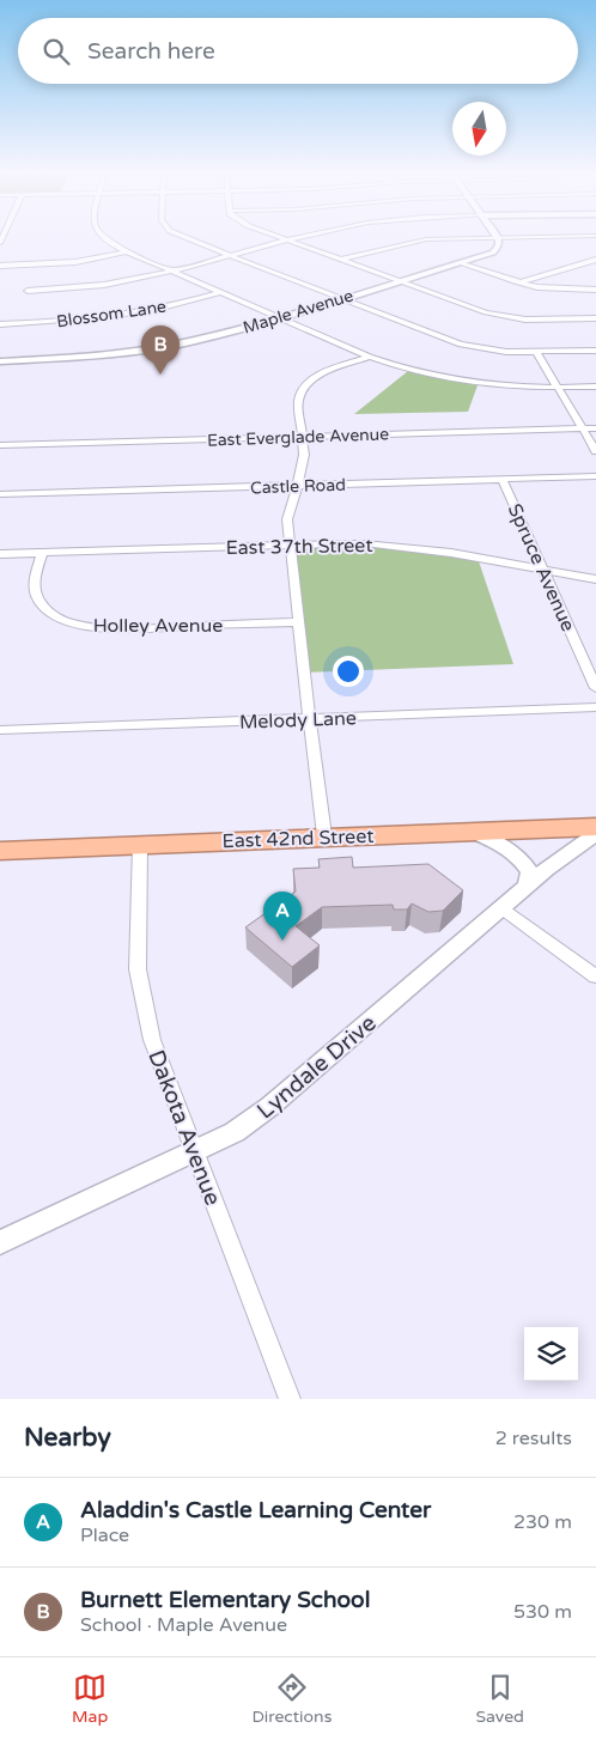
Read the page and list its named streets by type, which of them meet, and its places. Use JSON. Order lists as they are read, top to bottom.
{
  "streets": {
    "highway": ["East 42nd Street"],
    "street": [
      "Maple Avenue",
      "Blossom Lane",
      "East Everglade Avenue",
      "Castle Road",
      "East 37th Street",
      "Spruce Avenue",
      "Holley Avenue",
      "Melody Lane",
      "Lyndale Drive",
      "Dakota Avenue"
    ]
  },
  "crossings": [
    ["Castle Road", "Spruce Avenue"],
    ["East 37th Street", "Spruce Avenue"],
    ["East 37th Street", "Holley Avenue"],
    ["East 42nd Street", "Dakota Avenue"],
    ["Lyndale Drive", "Dakota Avenue"]
  ],
  "north": "bottom",
  "page": {
    "search": "Search here",
    "pins": ["B", "A"],
    "heading": ["Nearby", "2 results"],
    "list": [
      {
        "mark": "A",
        "name": "Aladdin's Castle Learning Center",
        "note": "Place",
        "value": "230 m"
      },
      {
        "mark": "B",
        "name": "Burnett Elementary School",
        "note": "School · Maple Avenue",
        "value": "530 m"
      }
    ],
    "nav": ["Map", "Directions", "Saved"]
  }
}
